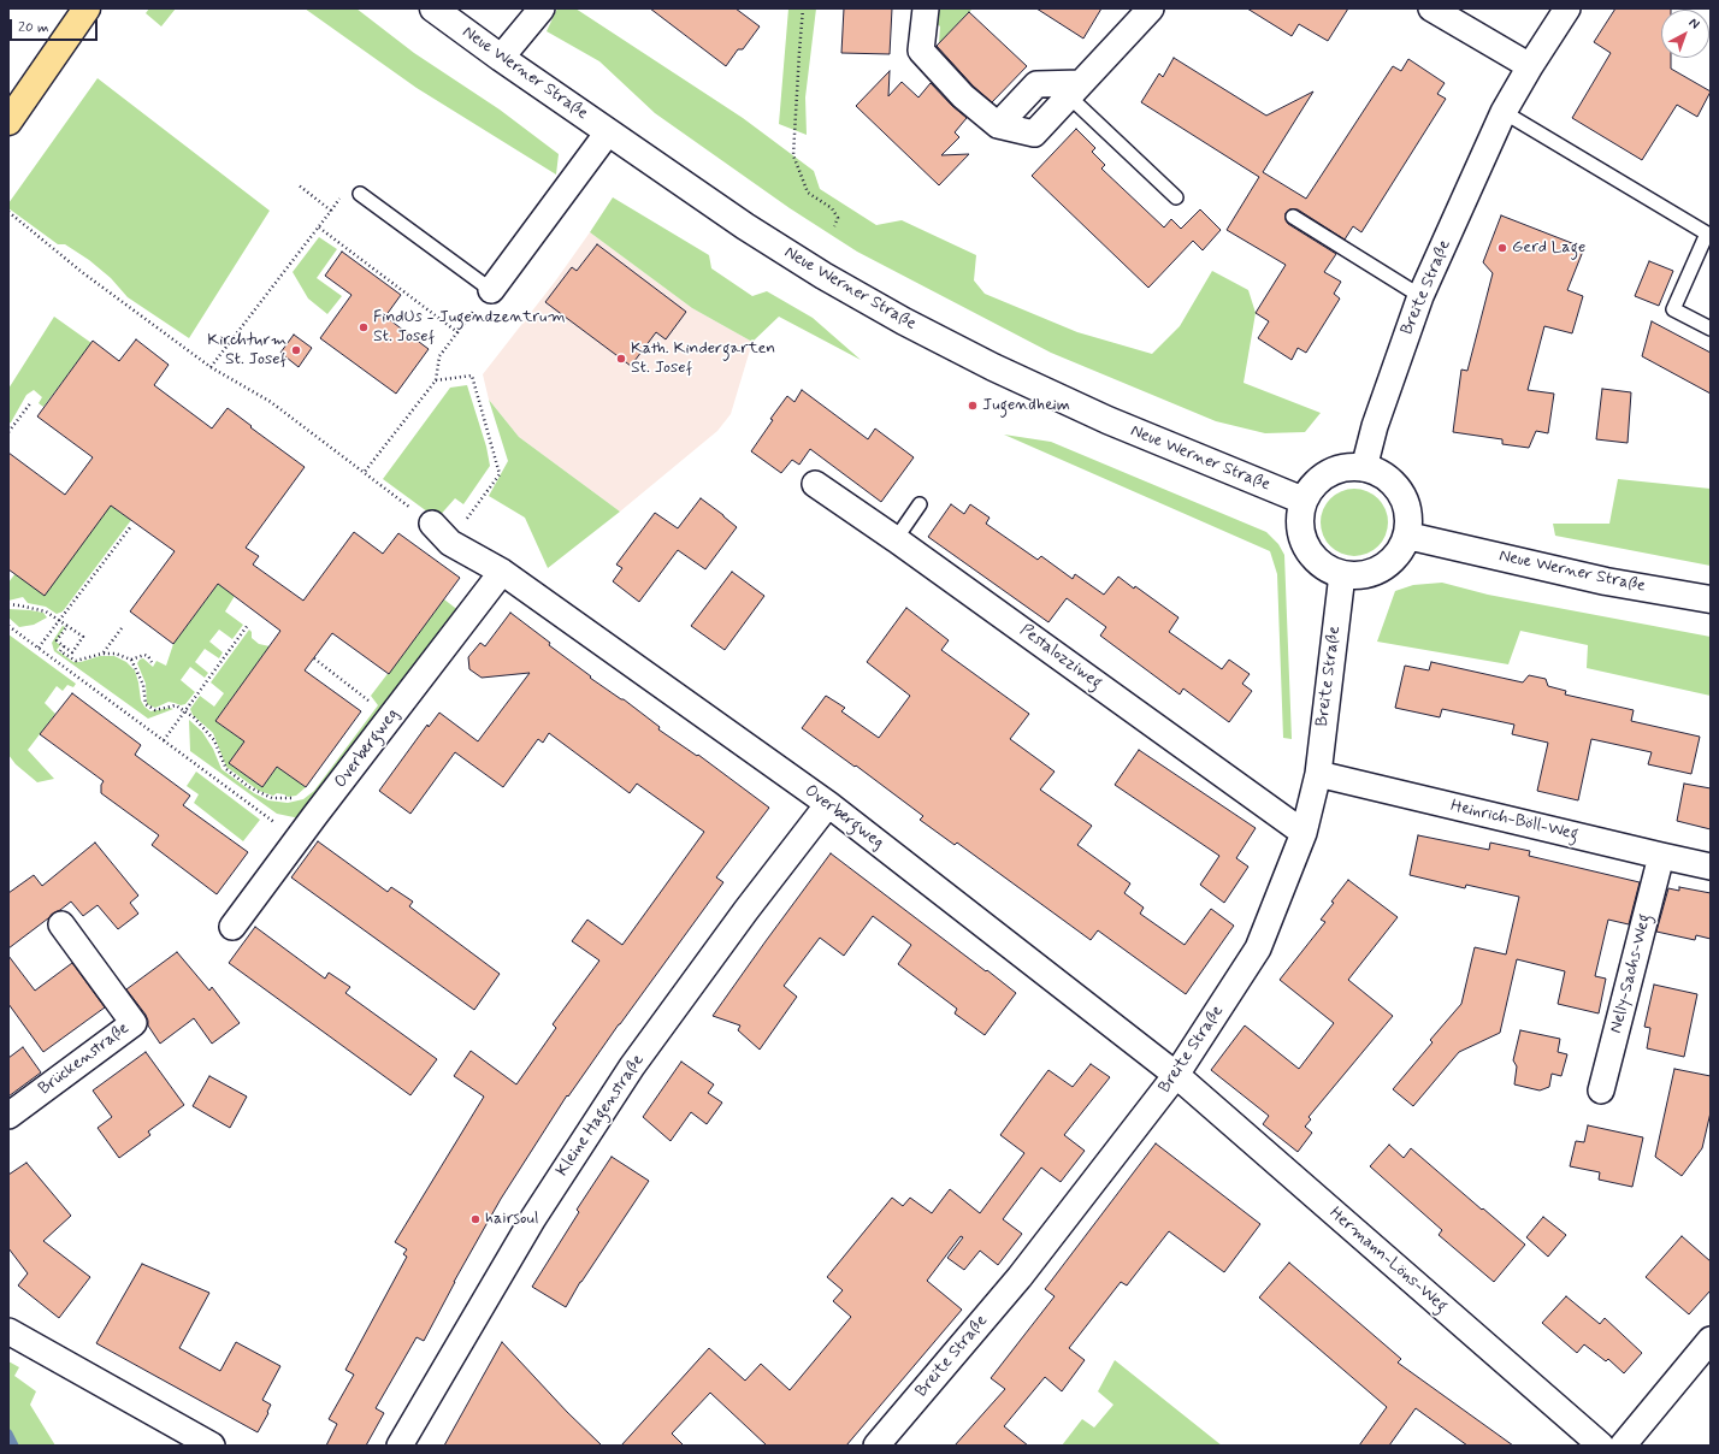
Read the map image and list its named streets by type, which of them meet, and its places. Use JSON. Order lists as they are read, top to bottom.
{
  "streets": {
    "main road": ["Neue Werner Straße"],
    "street": [
      "Breite Straße",
      "Pestalozziweg",
      "Overbergweg",
      "Heinrich-Böll-Weg",
      "Nelly-Sachs-Weg",
      "Brückenstraße",
      "Kleine Hagenstraße",
      "Hermann-Löns-Weg"
    ]
  },
  "crossings": [
    ["Neue Werner Straße", "Breite Straße"],
    ["Breite Straße", "Pestalozziweg"],
    ["Breite Straße", "Overbergweg"],
    ["Breite Straße", "Heinrich-Böll-Weg"],
    ["Breite Straße", "Hermann-Löns-Weg"],
    ["Overbergweg", "Kleine Hagenstraße"],
    ["Overbergweg", "Hermann-Löns-Weg"],
    ["Heinrich-Böll-Weg", "Nelly-Sachs-Weg"]
  ],
  "places": [
    "Gerd Lage",
    "FindUs - Jugendzentrum St. Josef",
    "Kirchturm St. Josef",
    "Kath. Kindergarten St. Josef",
    "Jugendheim",
    "hairsoul"
  ],
  "scale_bar": "20 m",
  "north": "top right"
}
